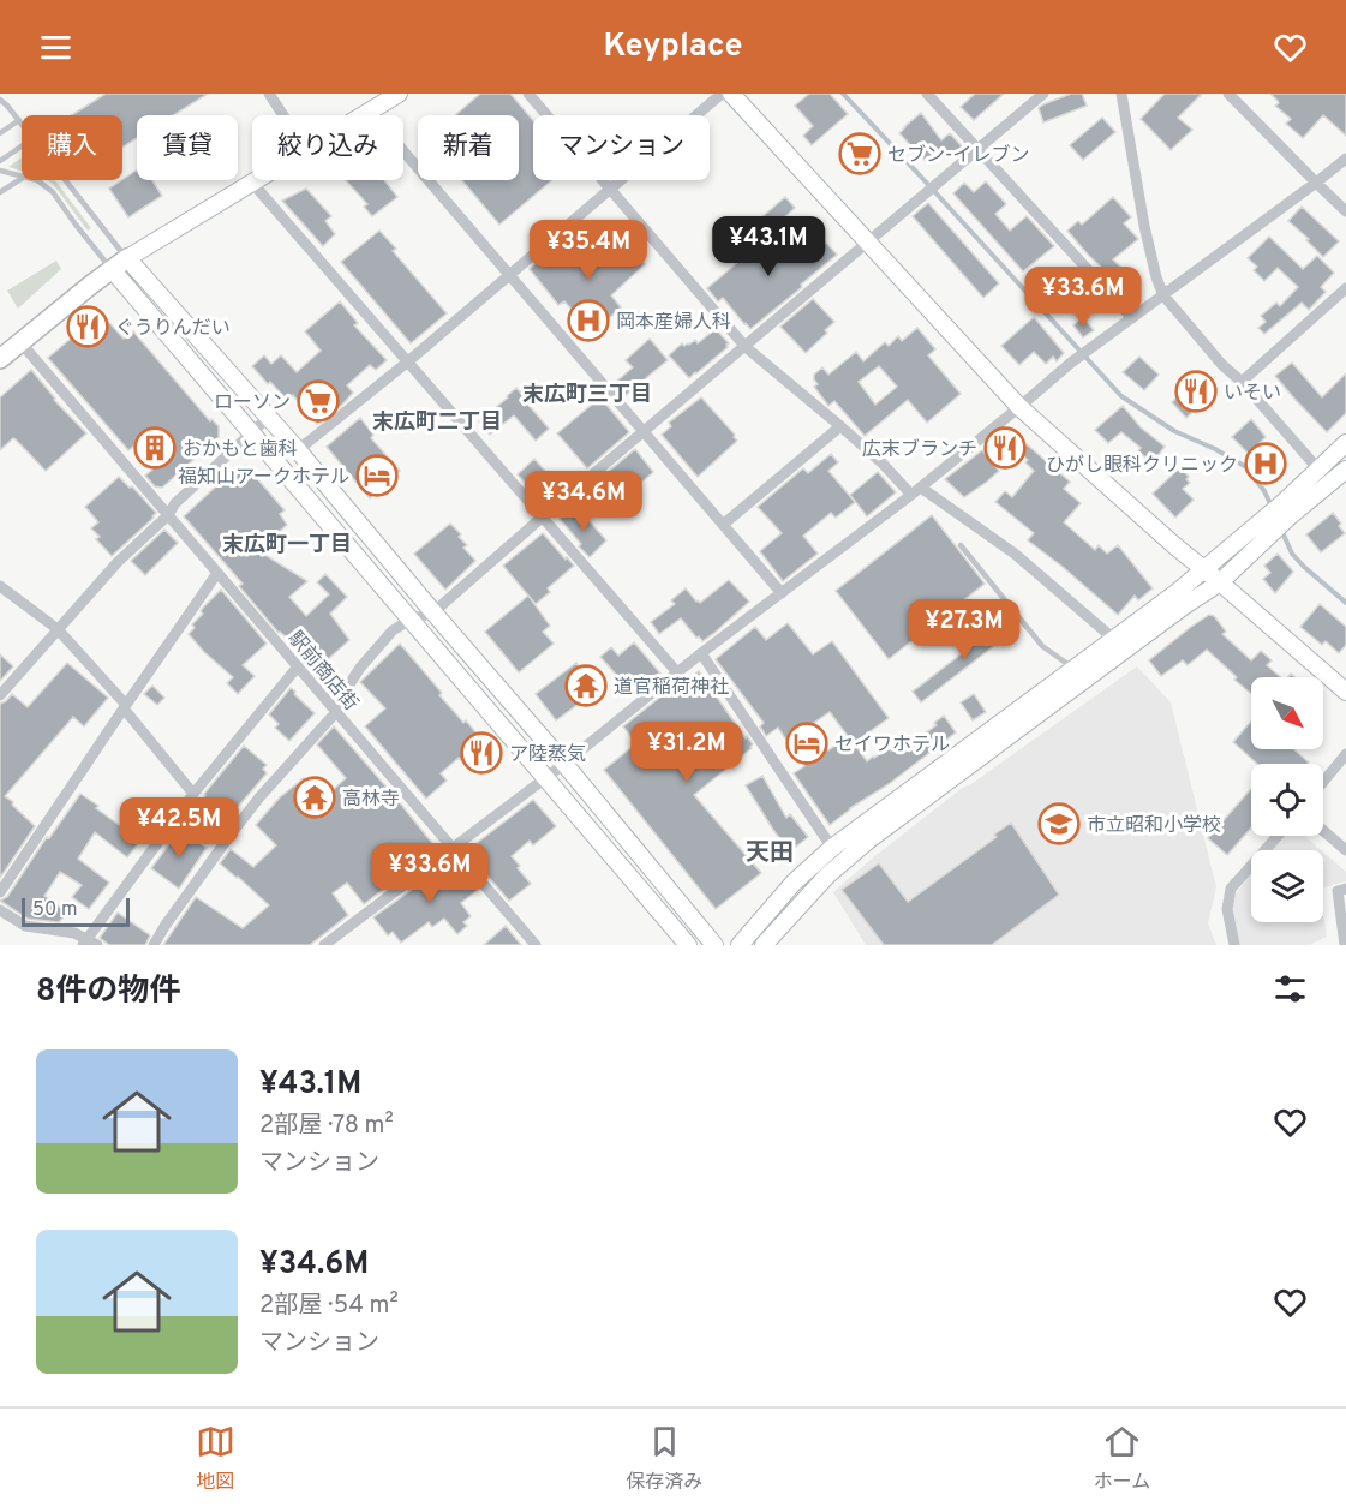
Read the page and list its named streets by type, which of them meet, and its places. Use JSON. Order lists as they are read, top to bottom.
{
  "streets": {
    "street": ["駅前商店街"]
  },
  "districts": [
    "末広町三丁目",
    "末広町二丁目",
    "末広町一丁目",
    "天田"
  ],
  "places": {
    "supermarket": ["セブン-イレブン", "ローソン"],
    "hospital": ["岡本産婦人科", "ひがし眼科クリニック"],
    "restaurant": [
      "ぐうりんだい",
      "いそい",
      "広末ブランチ",
      "ア陸蒸気"
    ],
    "building": ["おかもと歯科"],
    "hotel": ["福知山アークホテル", "セイワホテル"],
    "temple": ["道官稲荷神社", "高林寺"],
    "school or university": ["市立昭和小学校"]
  },
  "scale_bar": "50 m",
  "north": "bottom right",
  "page": {
    "header": "Keyplace",
    "chip": [
      "購入",
      "賃貸",
      "絞り込み",
      "新着",
      "マンション"
    ],
    "price": [
      "¥43.1M",
      "¥35.4M",
      "¥33.6M",
      "¥34.6M",
      "¥27.3M",
      "¥31.2M",
      "¥42.5M",
      "¥33.6M"
    ],
    "scale": "50 m",
    "heading": "8件の物件",
    "list": [
      {
        "name": "¥43.1M",
        "note": "2部屋 · 78 m² · マンション"
      },
      {
        "name": "¥34.6M",
        "note": "2部屋 · 54 m² · マンション"
      }
    ],
    "tabs": ["地図", "保存済み", "ホーム"]
  }
}
